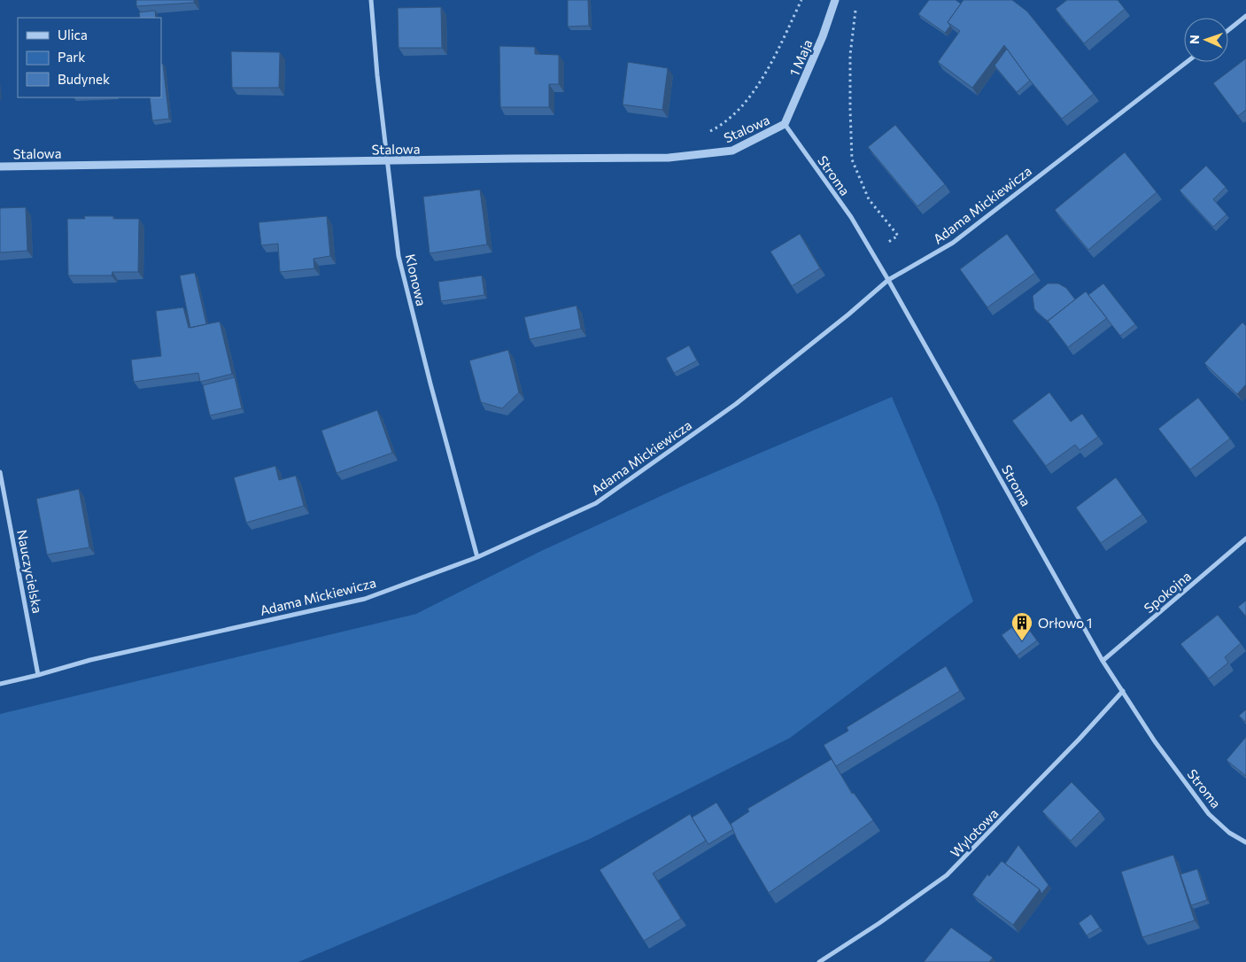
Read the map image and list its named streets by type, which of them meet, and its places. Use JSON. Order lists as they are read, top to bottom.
{
  "streets": {
    "street": [
      "1 Maja",
      "Stalowa",
      "Stroma",
      "Adama Mickiewicza",
      "Klonowa",
      "Nauczycielska",
      "Spokojna",
      "Wylotowa"
    ]
  },
  "crossings": [
    ["1 Maja", "Stalowa"],
    ["1 Maja", "Stroma"],
    ["Stalowa", "Stroma"],
    ["Stalowa", "Klonowa"],
    ["Stroma", "Adama Mickiewicza"],
    ["Stroma", "Spokojna"],
    ["Stroma", "Wylotowa"],
    ["Adama Mickiewicza", "Klonowa"],
    ["Adama Mickiewicza", "Nauczycielska"]
  ],
  "places": {
    "building": ["Orłowo 1"]
  },
  "legend": ["Ulica", "Park", "Budynek"],
  "north": "left"
}
